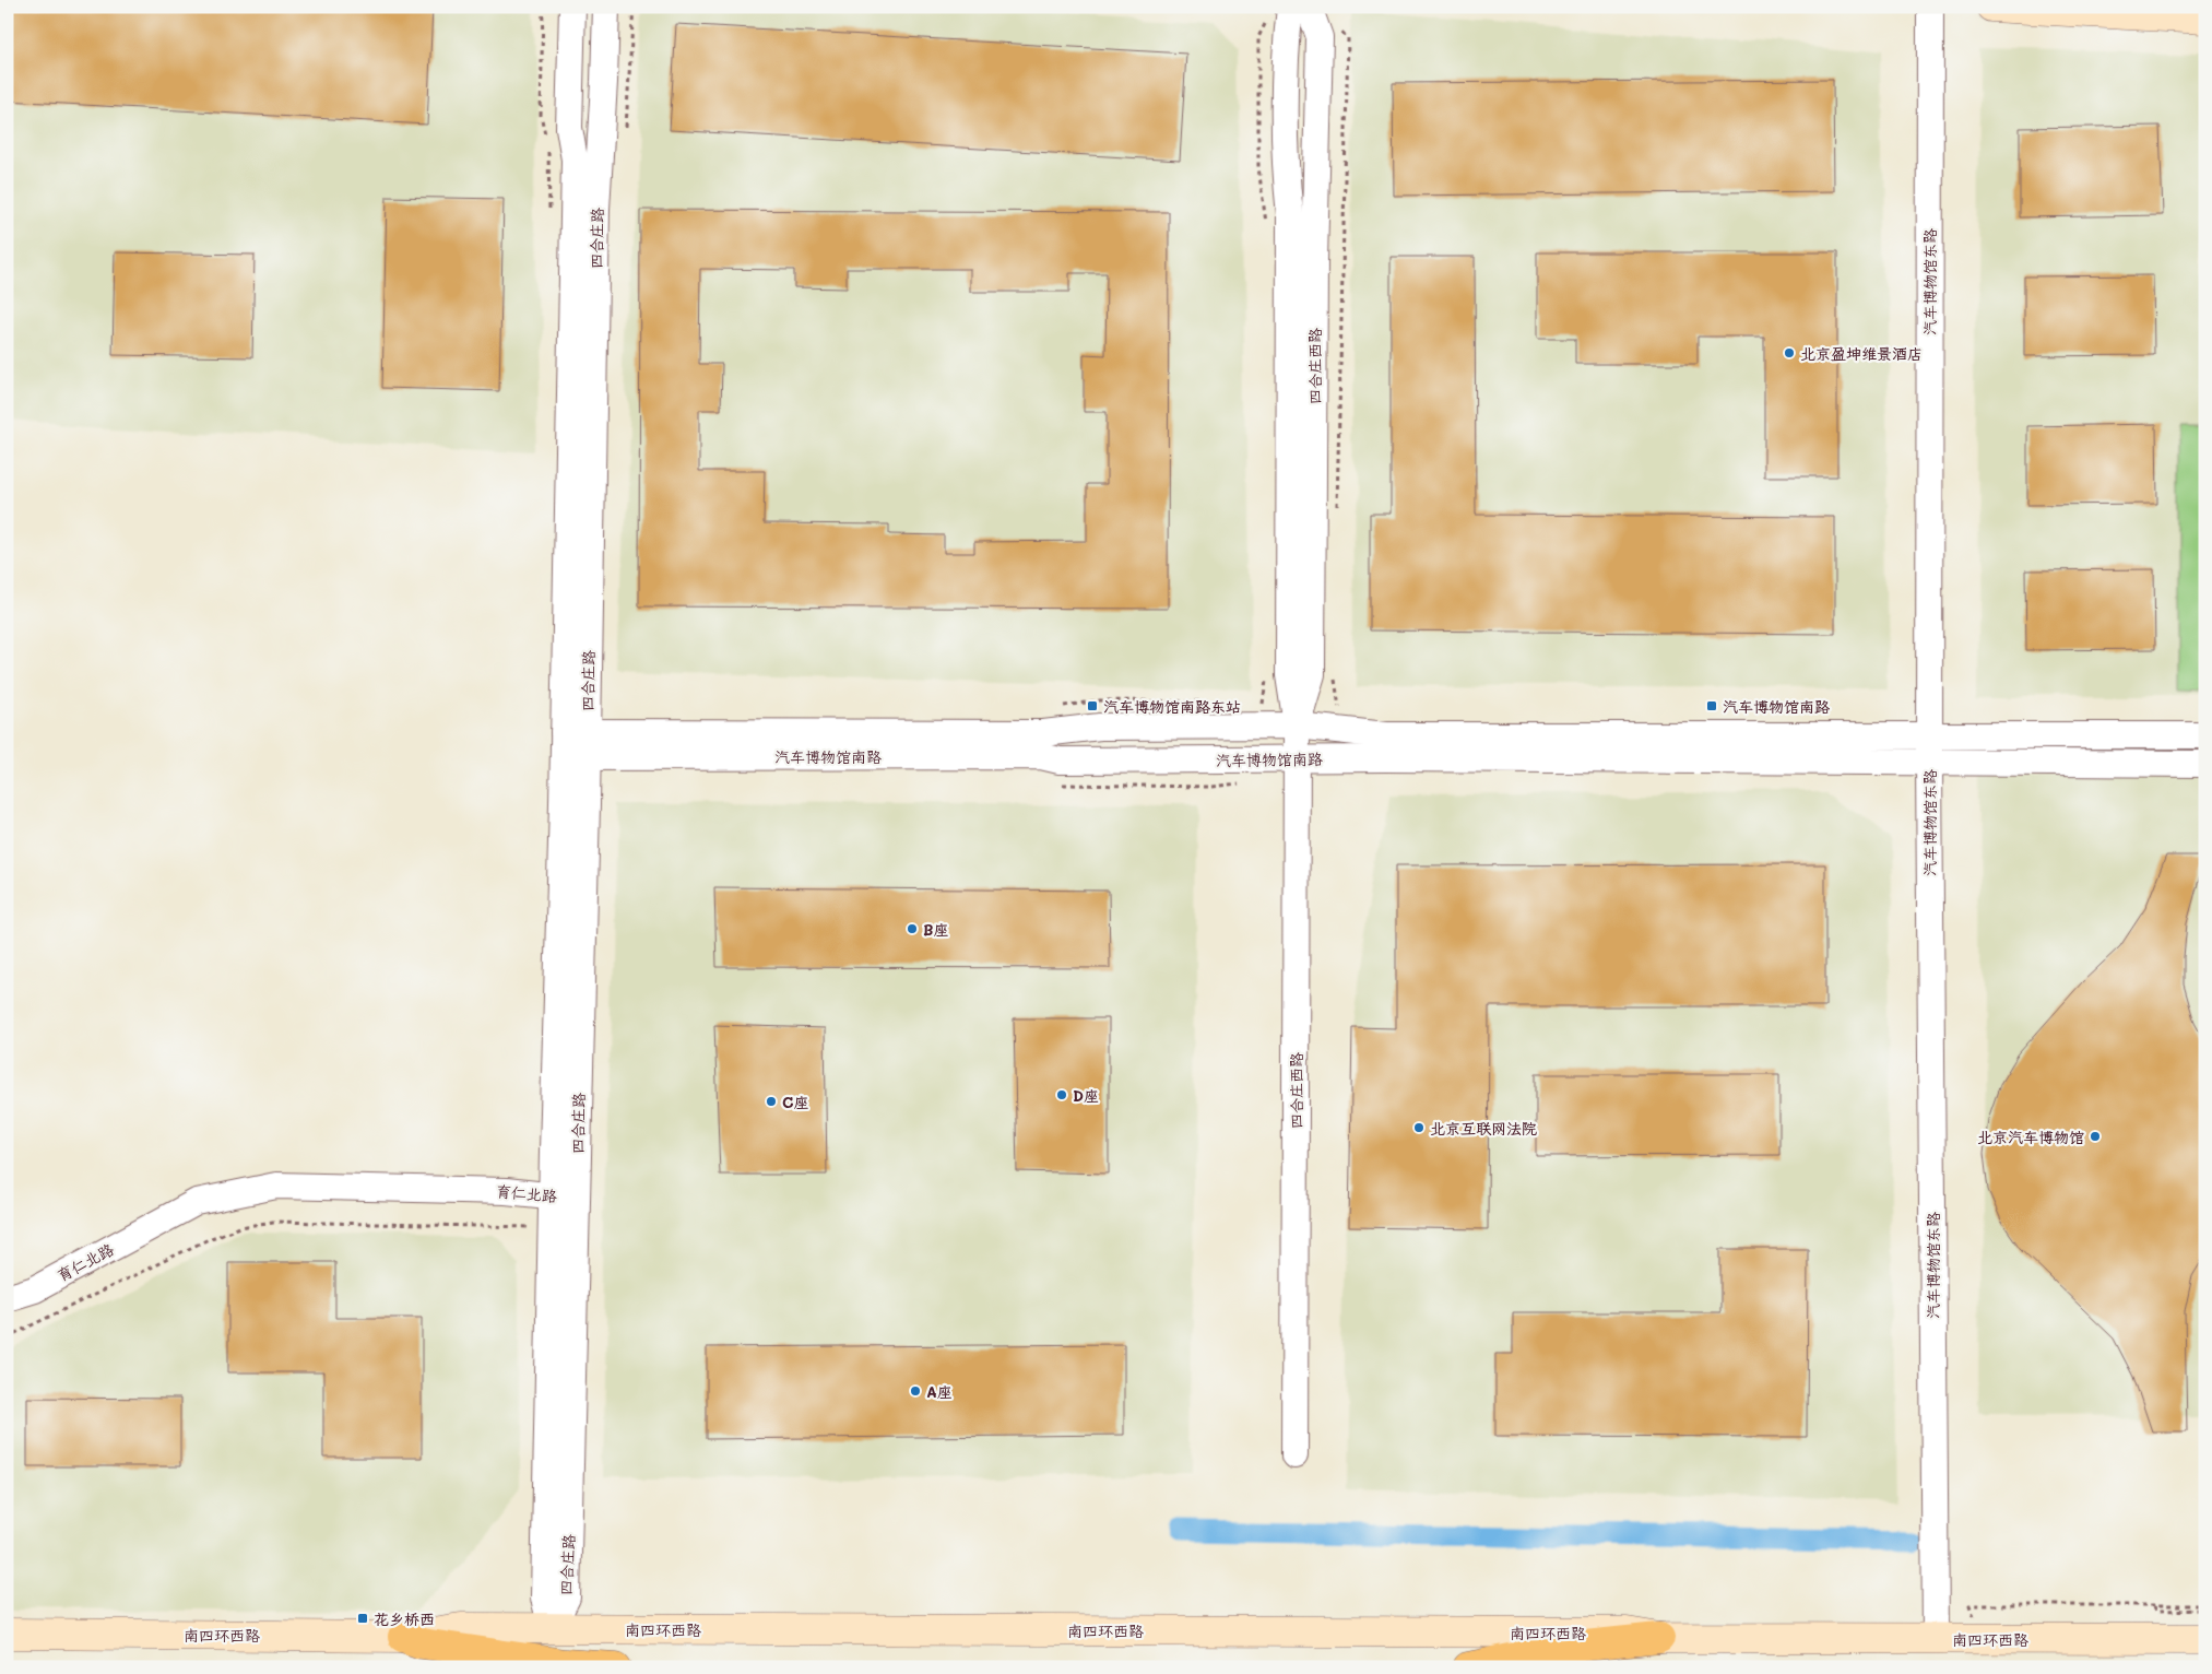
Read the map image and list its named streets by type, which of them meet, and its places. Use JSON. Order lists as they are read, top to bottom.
{
  "streets": {
    "main road": ["南四环西路"],
    "street": [
      "四合庄路",
      "汽车博物馆东路",
      "四合庄西路",
      "汽车博物馆南路",
      "育仁北路"
    ]
  },
  "crossings": [
    ["四合庄路", "汽车博物馆南路"],
    ["四合庄路", "育仁北路"],
    ["四合庄路", "南四环西路"],
    ["汽车博物馆东路", "汽车博物馆南路"],
    ["汽车博物馆东路", "南四环西路"],
    ["四合庄西路", "汽车博物馆南路"]
  ],
  "places": {
    "other": [
      "北京盈坤维景酒店",
      "B座",
      "D座",
      "C座",
      "北京互联网法院",
      "北京汽车博物馆",
      "A座"
    ],
    "transit": ["汽车博物馆南路东站", "汽车博物馆南路", "花乡桥西"]
  }
}
